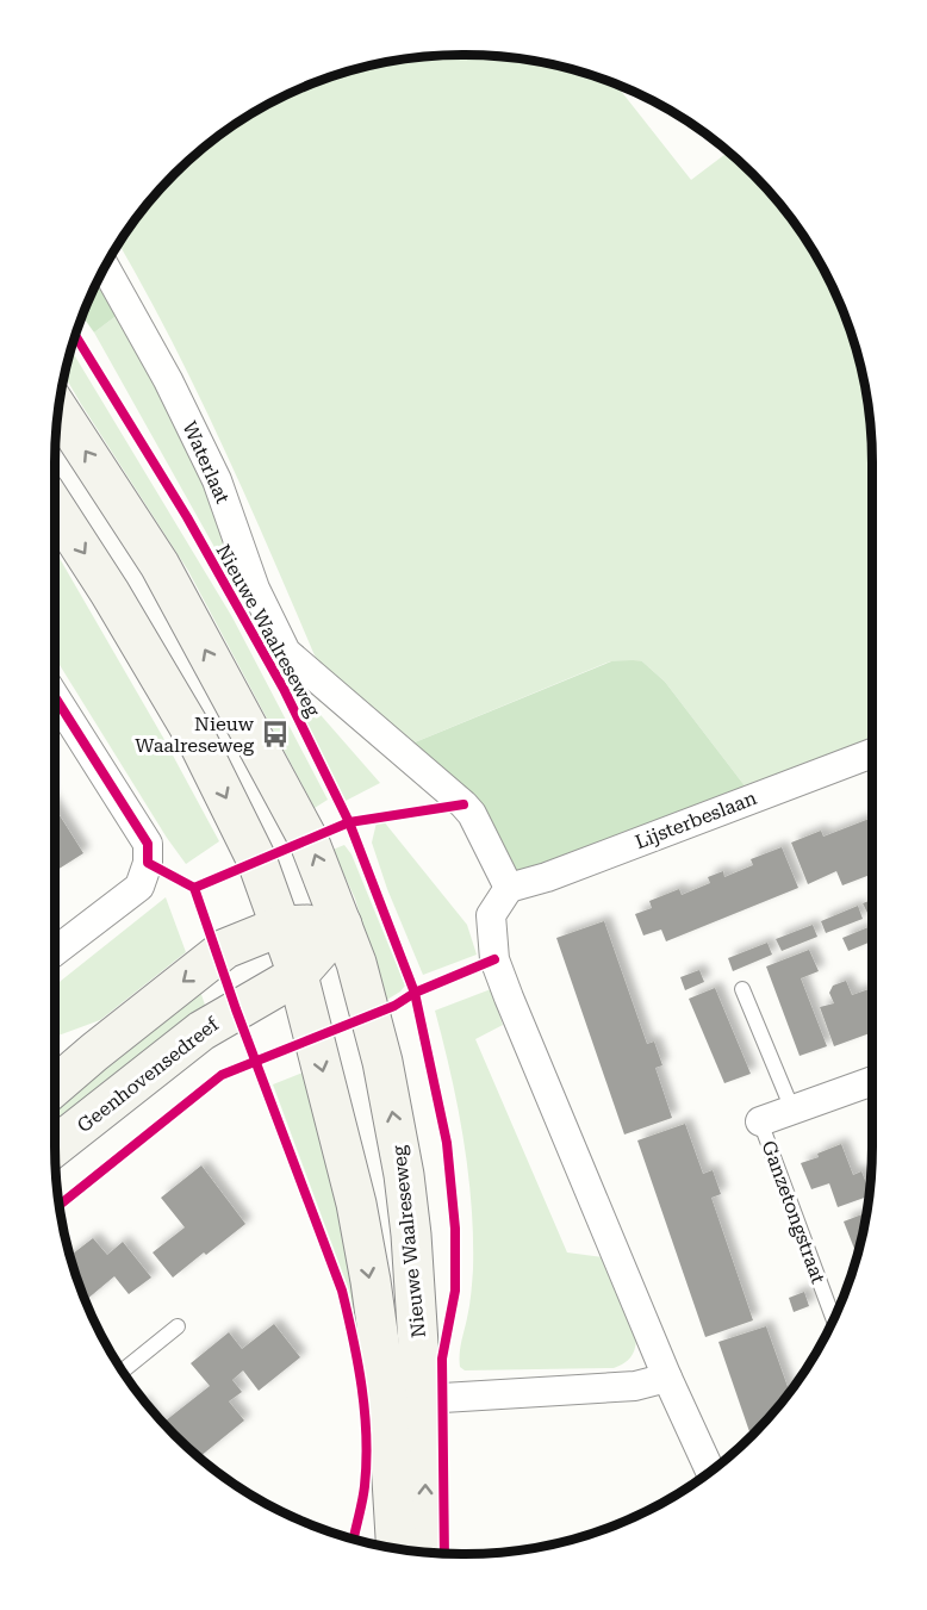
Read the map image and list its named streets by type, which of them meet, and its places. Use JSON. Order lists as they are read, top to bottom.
{
  "streets": {
    "street": [
      "Waterlaat",
      "Nieuwe Waalreseweg",
      "Lijsterbeslaan",
      "Geenhovensedreef",
      "Ganzetongstraat"
    ]
  },
  "crossings": [
    ["Waterlaat", "Lijsterbeslaan"],
    ["Nieuwe Waalreseweg", "Geenhovensedreef"]
  ],
  "places": {
    "bus stop": ["Nieuw Waalreseweg"]
  }
}
